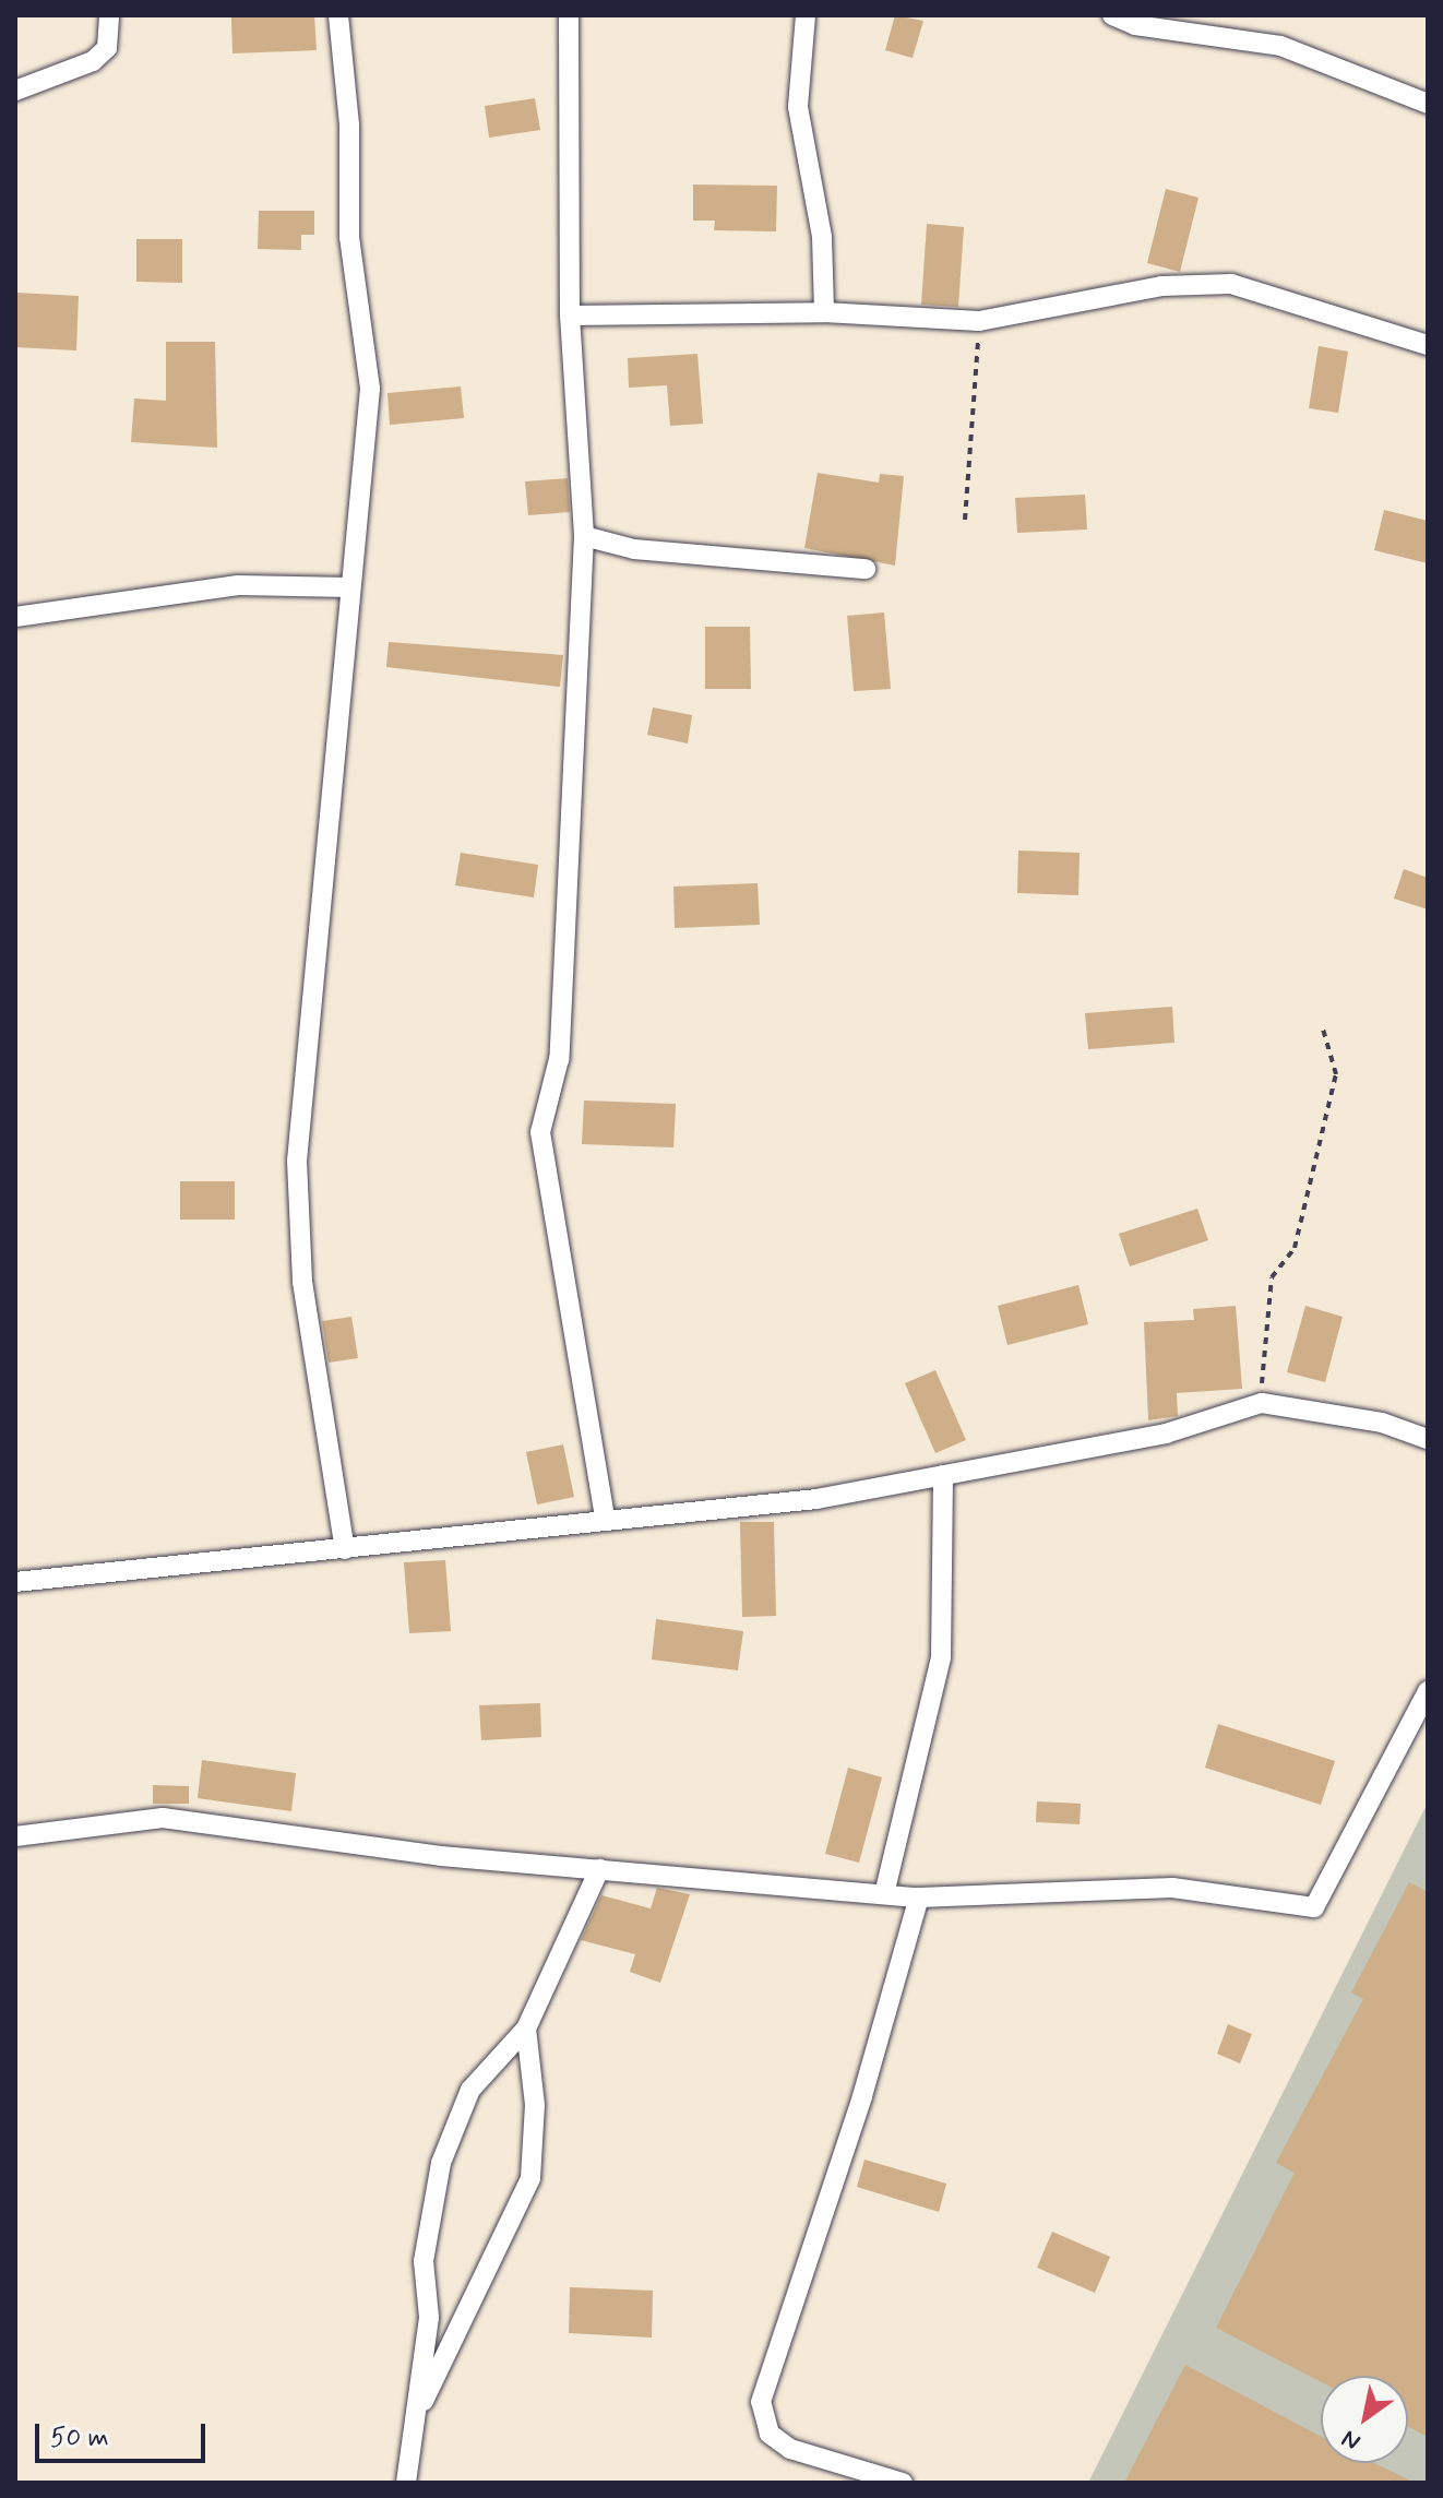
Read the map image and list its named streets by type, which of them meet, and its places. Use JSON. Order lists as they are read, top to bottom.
{
  "scale_bar": "50 m",
  "north": "bottom left"
}
